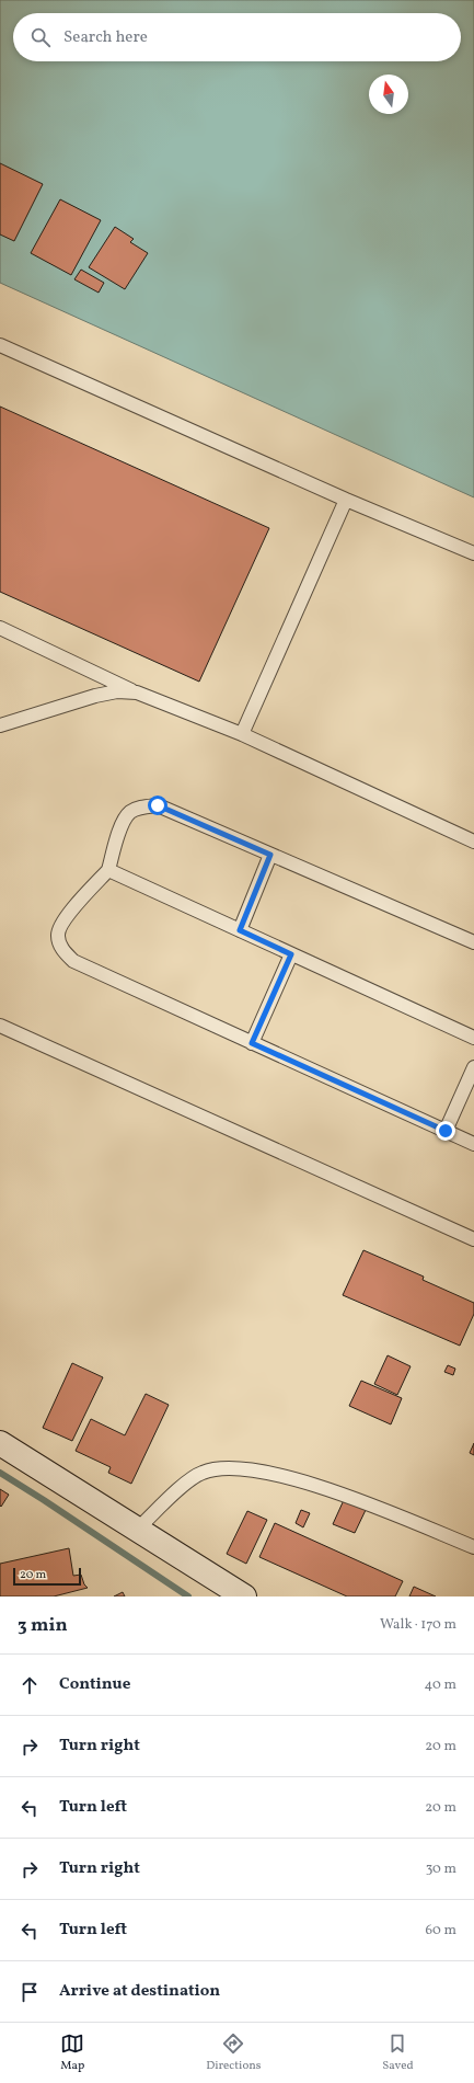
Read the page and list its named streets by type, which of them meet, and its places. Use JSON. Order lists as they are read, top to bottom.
{
  "scale_bar": "20 m",
  "north": "top",
  "page": {
    "search": "Search here",
    "scale": "20 m",
    "heading": ["3 min", "Walk · 170 m"],
    "list": [
      ["Continue", "40 m"],
      ["Turn right", "20 m"],
      ["Turn left", "20 m"],
      ["Turn right", "30 m"],
      ["Turn left", "60 m"],
      "Arrive at destination"
    ],
    "nav": ["Map", "Directions", "Saved"]
  }
}
